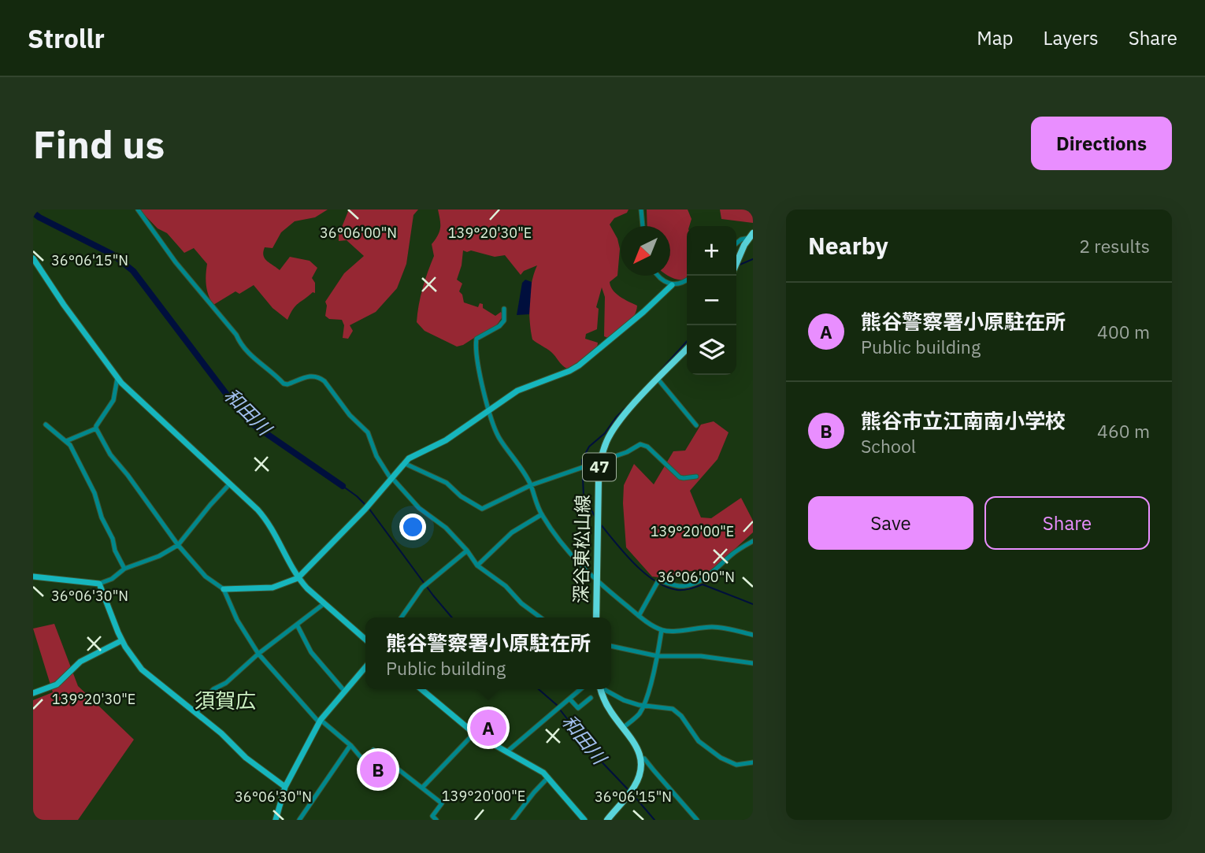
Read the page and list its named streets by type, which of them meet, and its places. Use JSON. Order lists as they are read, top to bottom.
{
  "streets": {
    "main road": ["47", "深谷東松山線"]
  },
  "districts": ["須賀広"],
  "water": ["和田川"],
  "north": "bottom left",
  "page": {
    "header": "Strollr",
    "nav": ["Map", "Layers", "Share"],
    "buttons": [
      "Directions",
      ["Save", "Share"]
    ],
    "title": "Find us",
    "heading": ["Nearby", "2 results"],
    "map_buttons": ["+", "−"],
    "list": [
      {
        "mark": "A",
        "name": "熊谷警察署小原駐在所",
        "note": "Public building",
        "value": "400 m"
      },
      {
        "mark": "B",
        "name": "熊谷市立江南南小学校",
        "note": "School",
        "value": "460 m"
      }
    ],
    "popup": ["熊谷警察署小原駐在所", "Public building"],
    "pins": ["A", "B"]
  },
  "coordinates": [
    "36°06'00\"N",
    "139°20'30\"E",
    "36°06'15\"N",
    "139°20'00\"E",
    "36°06'30\"N"
  ]
}
